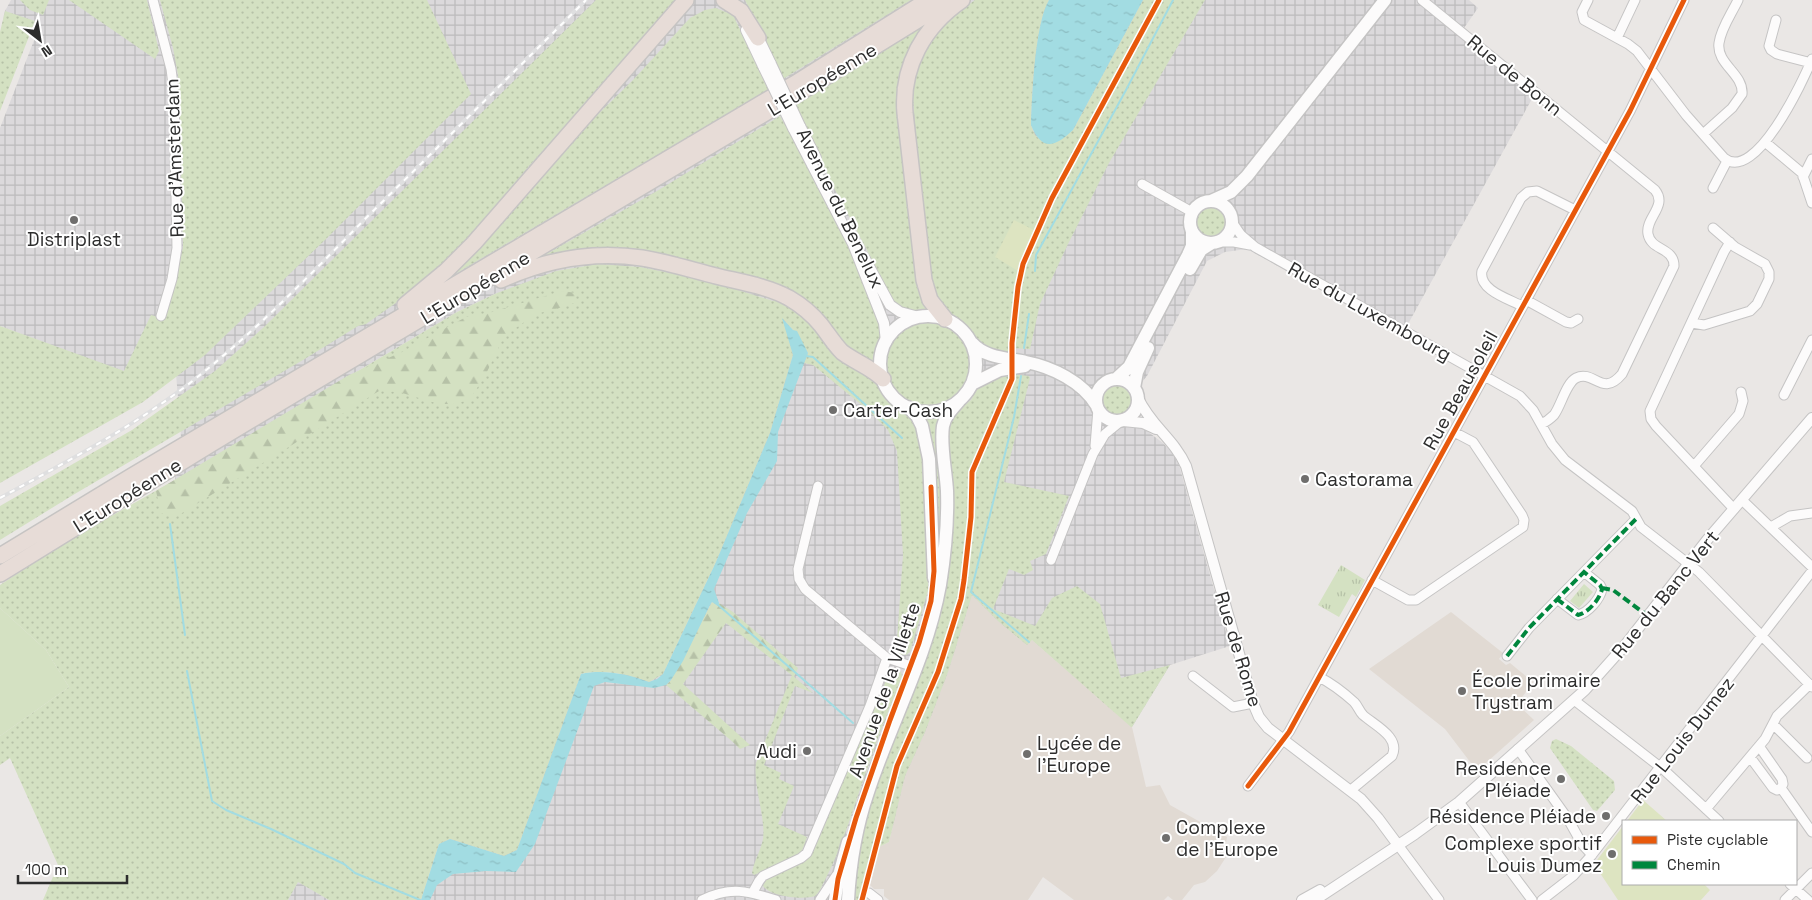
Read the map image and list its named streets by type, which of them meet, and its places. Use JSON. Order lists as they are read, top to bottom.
{
  "streets": {
    "highway": ["L'Européenne"],
    "main road": ["Avenue de la Villette"],
    "street": [
      "Rue de Bonn",
      "Rue d'Amsterdam",
      "Avenue du Benelux",
      "Rue du Luxembourg",
      "Rue Beausoleil",
      "Rue du Banc Vert",
      "Rue de Rome",
      "Rue Louis Dumez"
    ]
  },
  "crossings": [
    ["Rue de Bonn", "Rue du Luxembourg"],
    ["Rue de Bonn", "Rue Beausoleil"],
    ["Avenue du Benelux", "Avenue de la Villette"],
    ["Rue du Luxembourg", "Rue Beausoleil"],
    ["Rue du Luxembourg", "Rue du Banc Vert"],
    ["Rue du Luxembourg", "Rue Louis Dumez"],
    ["Rue Beausoleil", "Rue de Rome"],
    ["Rue du Banc Vert", "Rue de Rome"]
  ],
  "places": [
    "Distriplast",
    "Carter-Cash",
    "Castorama",
    "École primaire Trystram",
    "Audi",
    "Lycée de l'Europe",
    "Residence Pléiade",
    "Résidence Pléiade",
    "Complexe de l'Europe",
    "Complexe sportif Louis Dumez"
  ],
  "legend": ["Piste cyclable", "Chemin"],
  "scale_bar": "100 m",
  "north": "bottom right"
}
